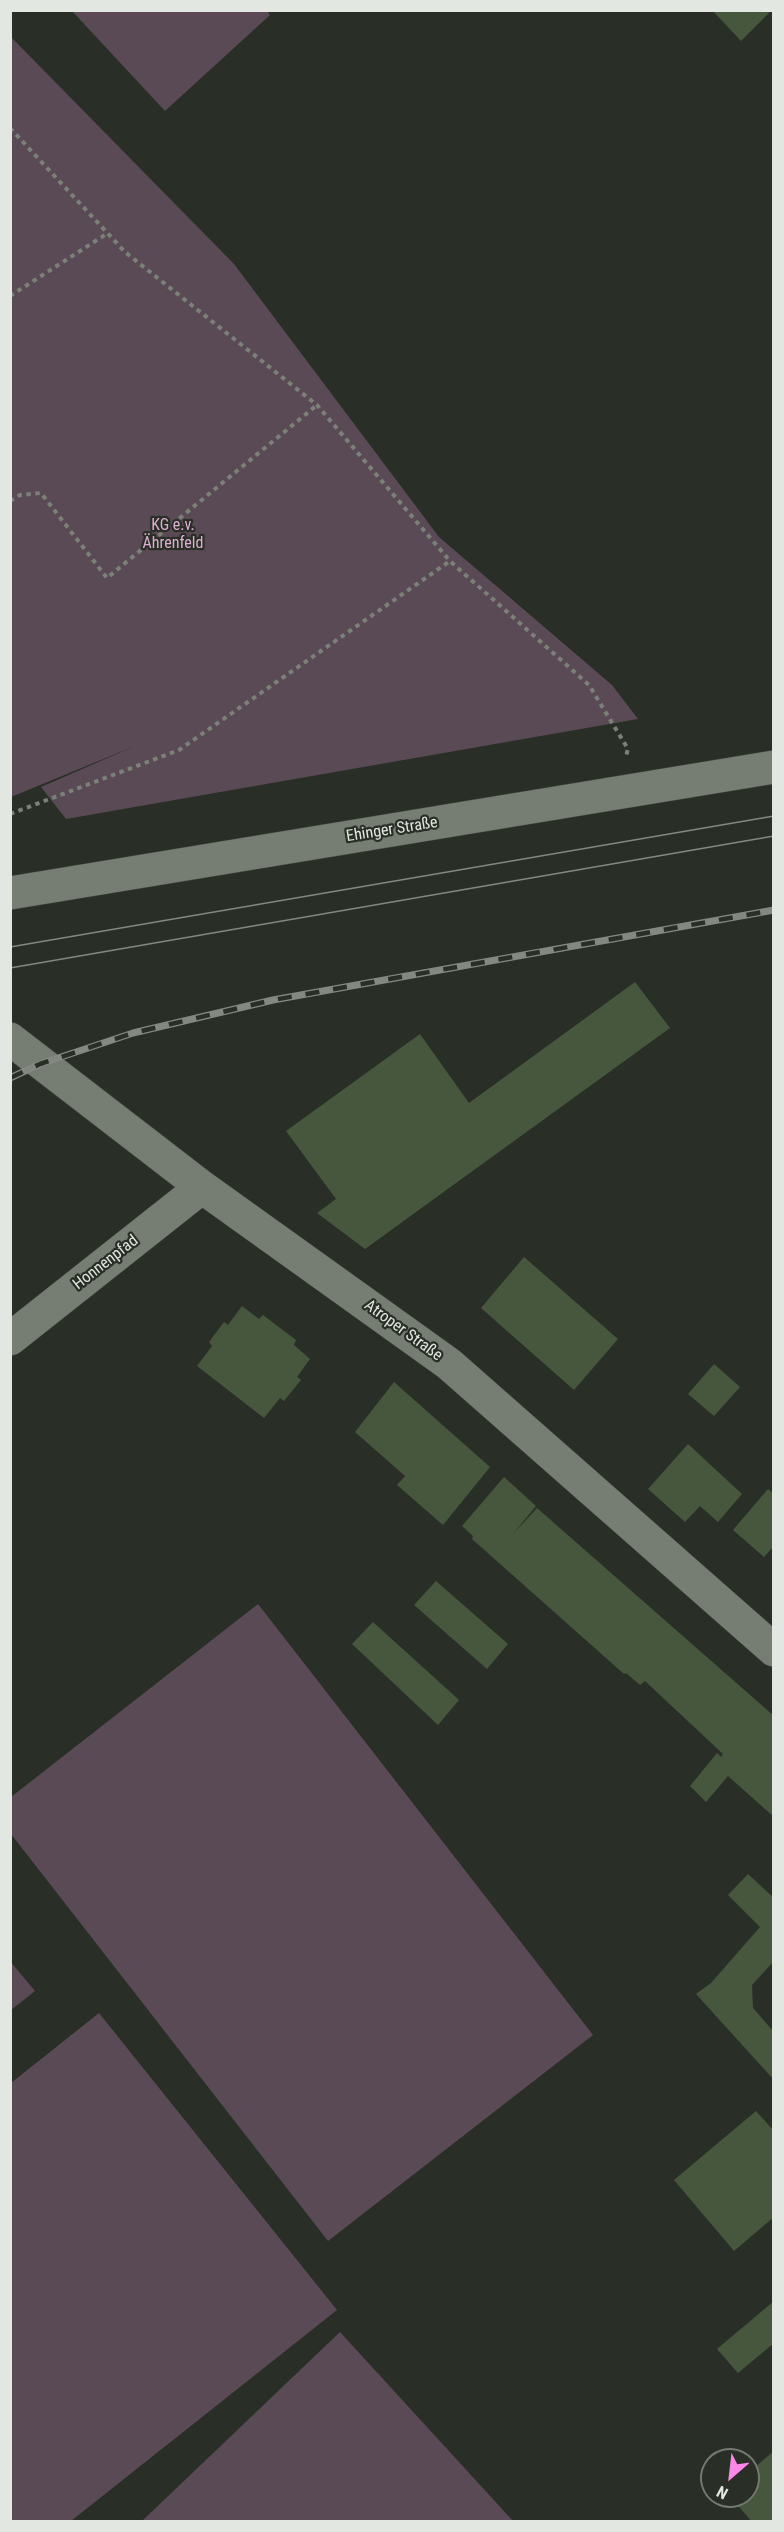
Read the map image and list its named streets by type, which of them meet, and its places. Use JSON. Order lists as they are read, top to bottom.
{
  "streets": {
    "street": ["Ehinger Straße", "Honnenpfad", "Atroper Straße"]
  },
  "crossings": [
    ["Honnenpfad", "Atroper Straße"]
  ],
  "parks": ["KG e.v. Ährenfeld"],
  "north": "bottom left"
}
